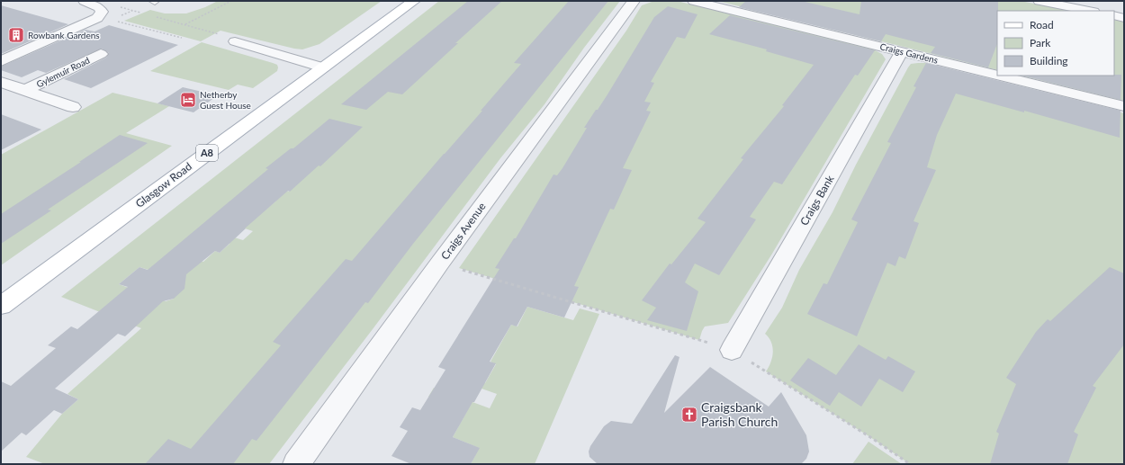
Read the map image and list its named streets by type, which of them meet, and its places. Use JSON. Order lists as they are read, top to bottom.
{
  "streets": {
    "main road": ["A8", "Glasgow Road"],
    "street": [
      "Craigs Gardens",
      "Gylemuir Road",
      "Craigs Bank",
      "Craigs Avenue"
    ]
  },
  "crossings": [
    ["Craigs Gardens", "Craigs Bank"]
  ],
  "places": {
    "building": ["Rowbank Gardens"],
    "hotel": ["Netherby Guest House"],
    "church": ["Craigsbank Parish Church"]
  },
  "legend": ["Road", "Park", "Building"]
}
